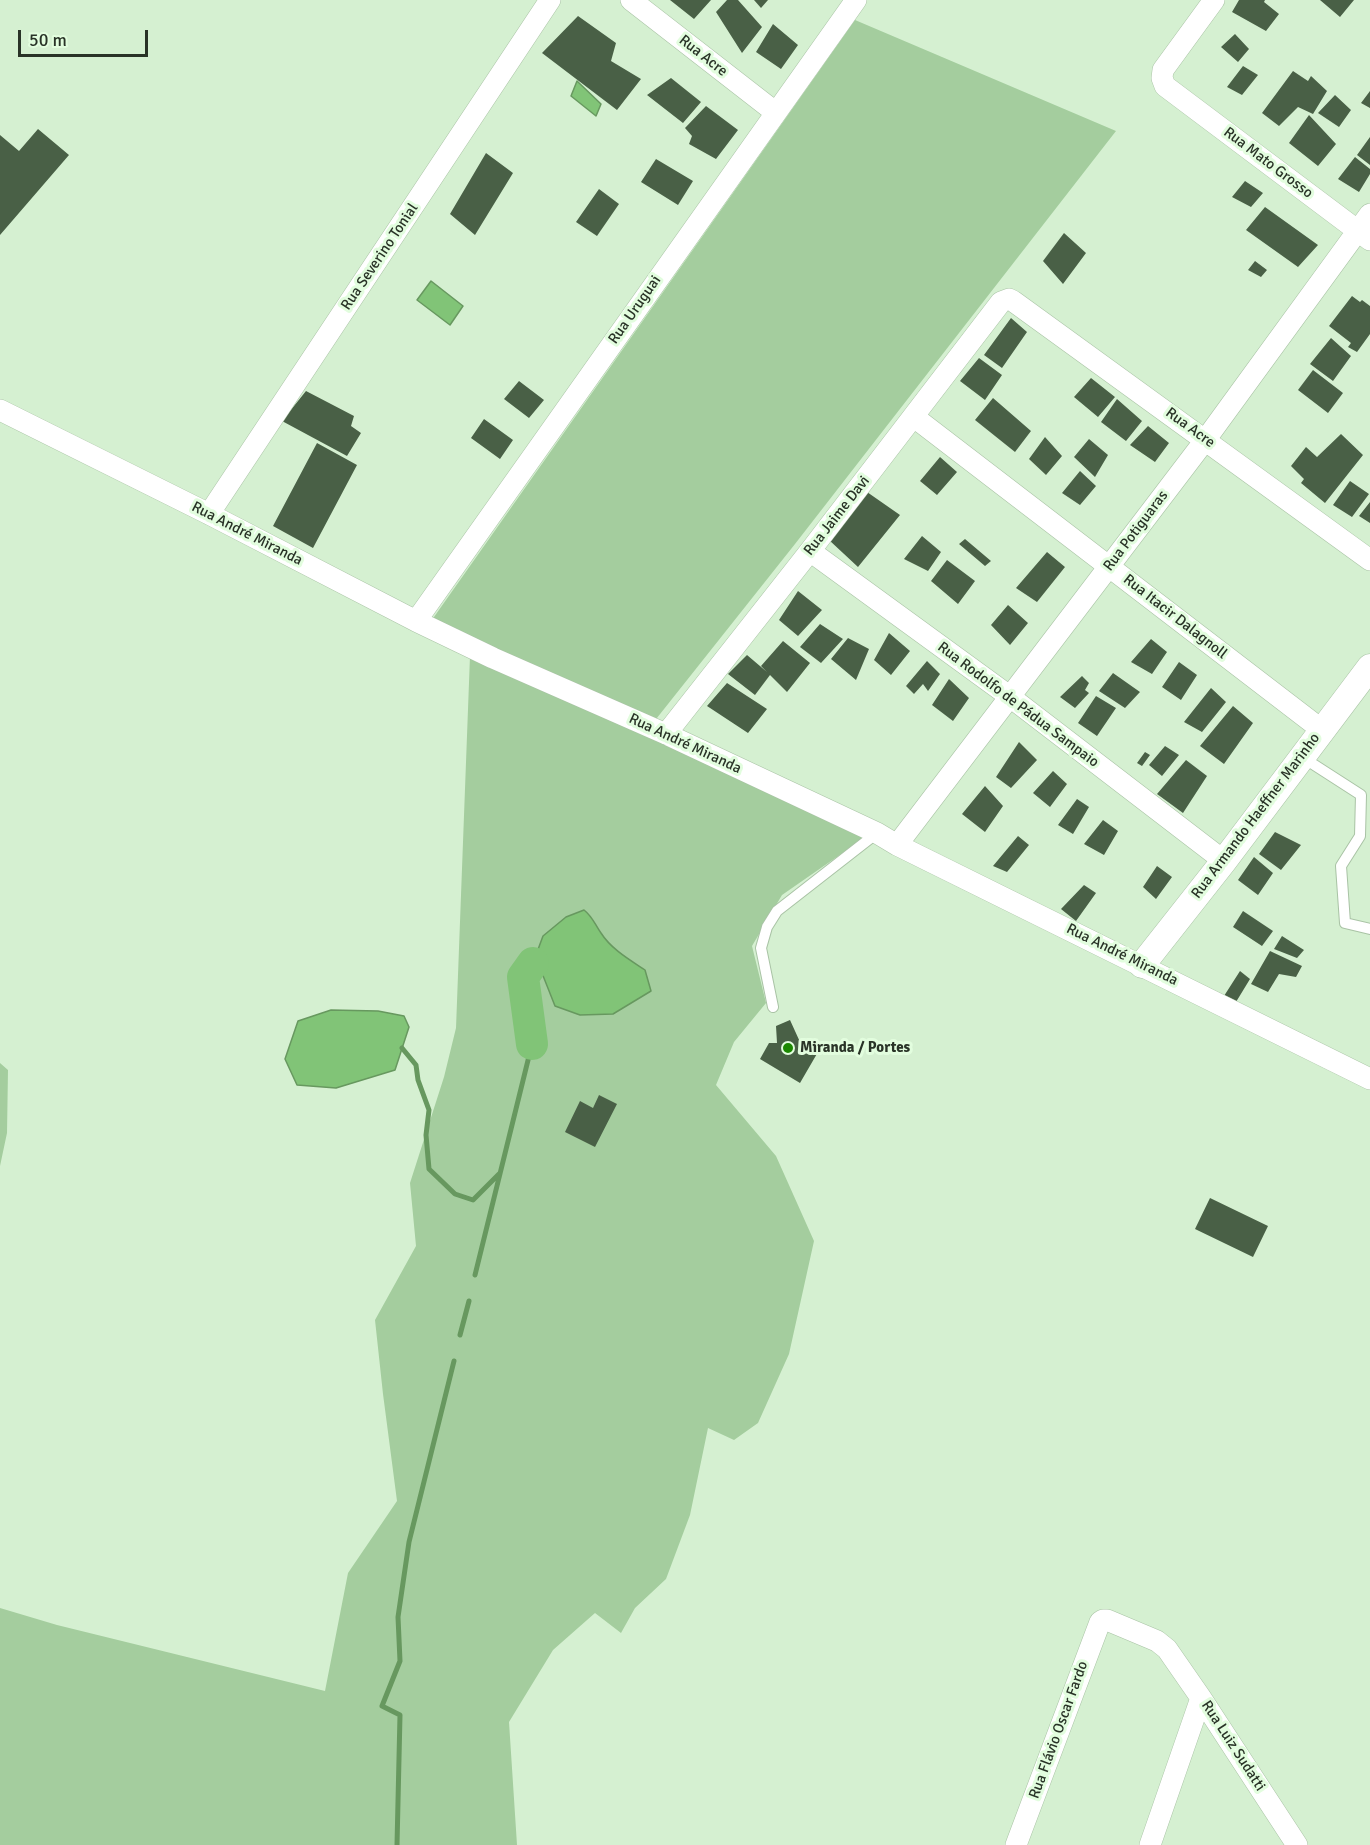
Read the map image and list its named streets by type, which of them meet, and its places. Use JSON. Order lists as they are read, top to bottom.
{
  "streets": {
    "street": [
      "Rua Acre",
      "Rua Mato Grosso",
      "Rua Severino Tonial",
      "Rua Uruguai",
      "Rua Jaime Davi",
      "Rua Potiguaras",
      "Rua André Miranda",
      "Rua Itacir Dalagnoll",
      "Rua Rodolfo de Pádua Sampaio",
      "Rua Armando Haeffner Marinho",
      "Rua Flávio Oscar Fardo",
      "Rua Luiz Sudatti"
    ]
  },
  "crossings": [
    ["Rua Acre", "Rua Uruguai"],
    ["Rua Acre", "Rua Jaime Davi"],
    ["Rua Acre", "Rua Potiguaras"],
    ["Rua Mato Grosso", "Rua Potiguaras"],
    ["Rua Severino Tonial", "Rua André Miranda"],
    ["Rua Uruguai", "Rua André Miranda"],
    ["Rua Jaime Davi", "Rua André Miranda"],
    ["Rua Jaime Davi", "Rua Itacir Dalagnoll"],
    ["Rua Jaime Davi", "Rua Rodolfo de Pádua Sampaio"],
    ["Rua Potiguaras", "Rua André Miranda"],
    ["Rua Potiguaras", "Rua Itacir Dalagnoll"],
    ["Rua Potiguaras", "Rua Rodolfo de Pádua Sampaio"],
    ["Rua André Miranda", "Rua Armando Haeffner Marinho"],
    ["Rua Itacir Dalagnoll", "Rua Armando Haeffner Marinho"],
    ["Rua Rodolfo de Pádua Sampaio", "Rua Armando Haeffner Marinho"],
    ["Rua Flávio Oscar Fardo", "Rua Luiz Sudatti"]
  ],
  "places": ["Miranda / Portes"],
  "scale_bar": "50 m"
}
